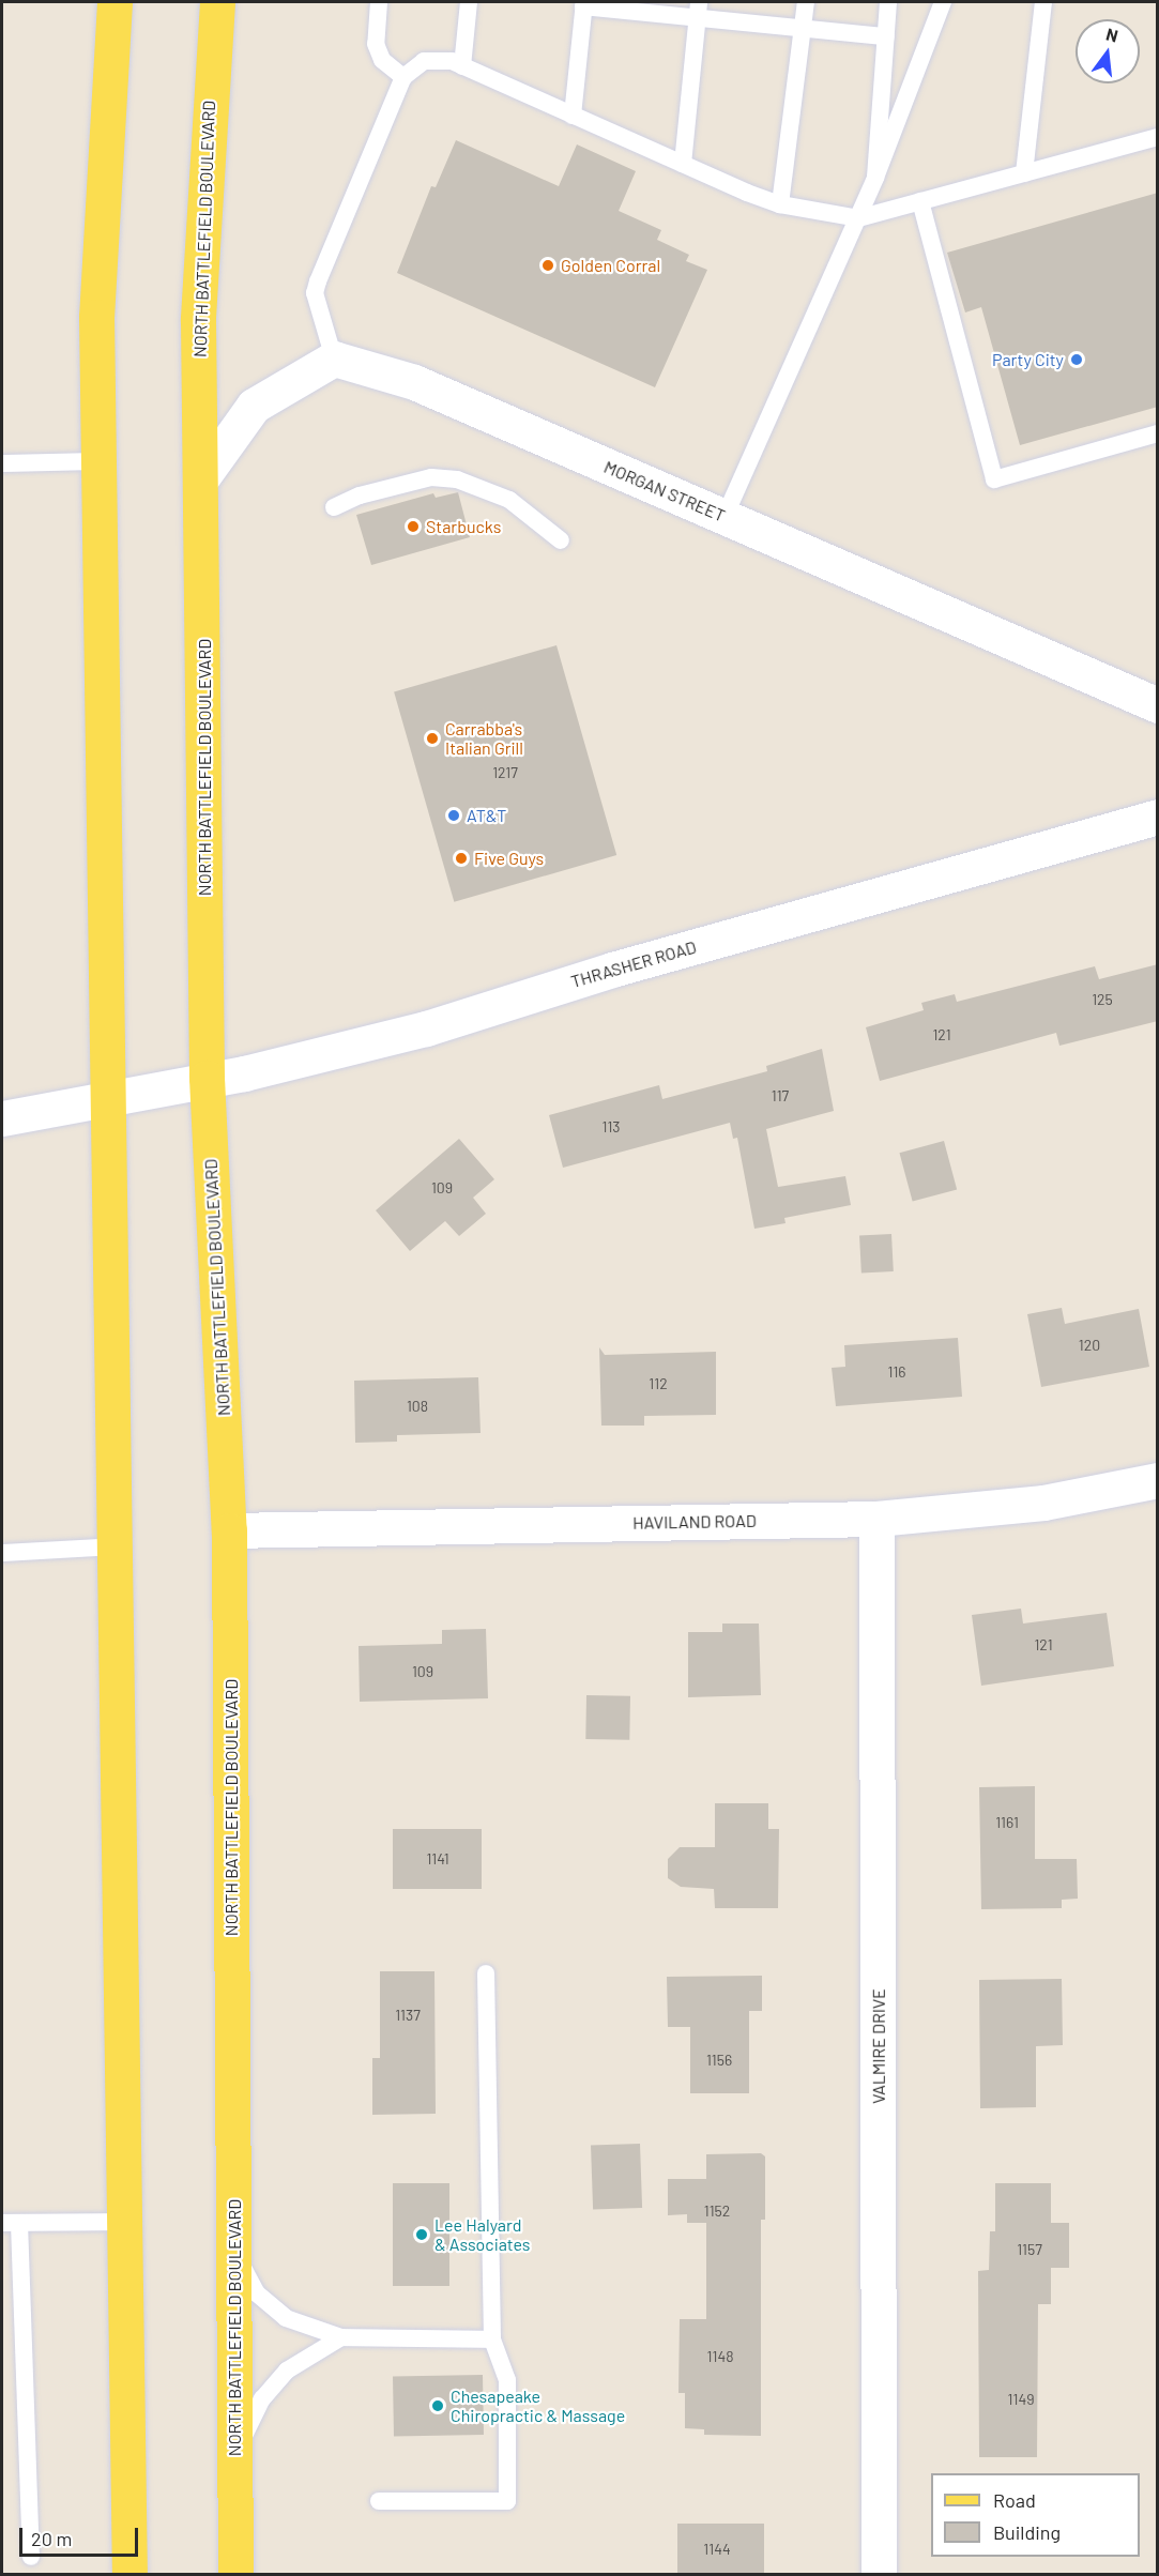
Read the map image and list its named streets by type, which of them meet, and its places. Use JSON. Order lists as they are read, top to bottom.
{
  "streets": {
    "main road": ["NORTH BATTLEFIELD BOULEVARD"],
    "street": [
      "MORGAN STREET",
      "THRASHER ROAD",
      "HAVILAND ROAD",
      "VALMIRE DRIVE"
    ]
  },
  "crossings": [
    ["NORTH BATTLEFIELD BOULEVARD", "THRASHER ROAD"],
    ["NORTH BATTLEFIELD BOULEVARD", "HAVILAND ROAD"],
    ["HAVILAND ROAD", "VALMIRE DRIVE"]
  ],
  "places": [
    "Golden Corral",
    "Party City",
    "Starbucks",
    "Carrabba's Italian Grill",
    "AT&T",
    "Five Guys",
    "Lee Halyard & Associates",
    "Chesapeake Chiropractic & Massage"
  ],
  "house_numbers": [
    "1217",
    "125",
    "121",
    "117",
    "113",
    "109",
    "120",
    "116",
    "112",
    "108",
    "121",
    "109",
    "1161",
    "1141",
    "1137",
    "1156",
    "1152",
    "1157",
    "1148",
    "1149",
    "1144"
  ],
  "legend": ["Road", "Building"],
  "scale_bar": "20 m",
  "north": "top"
}
